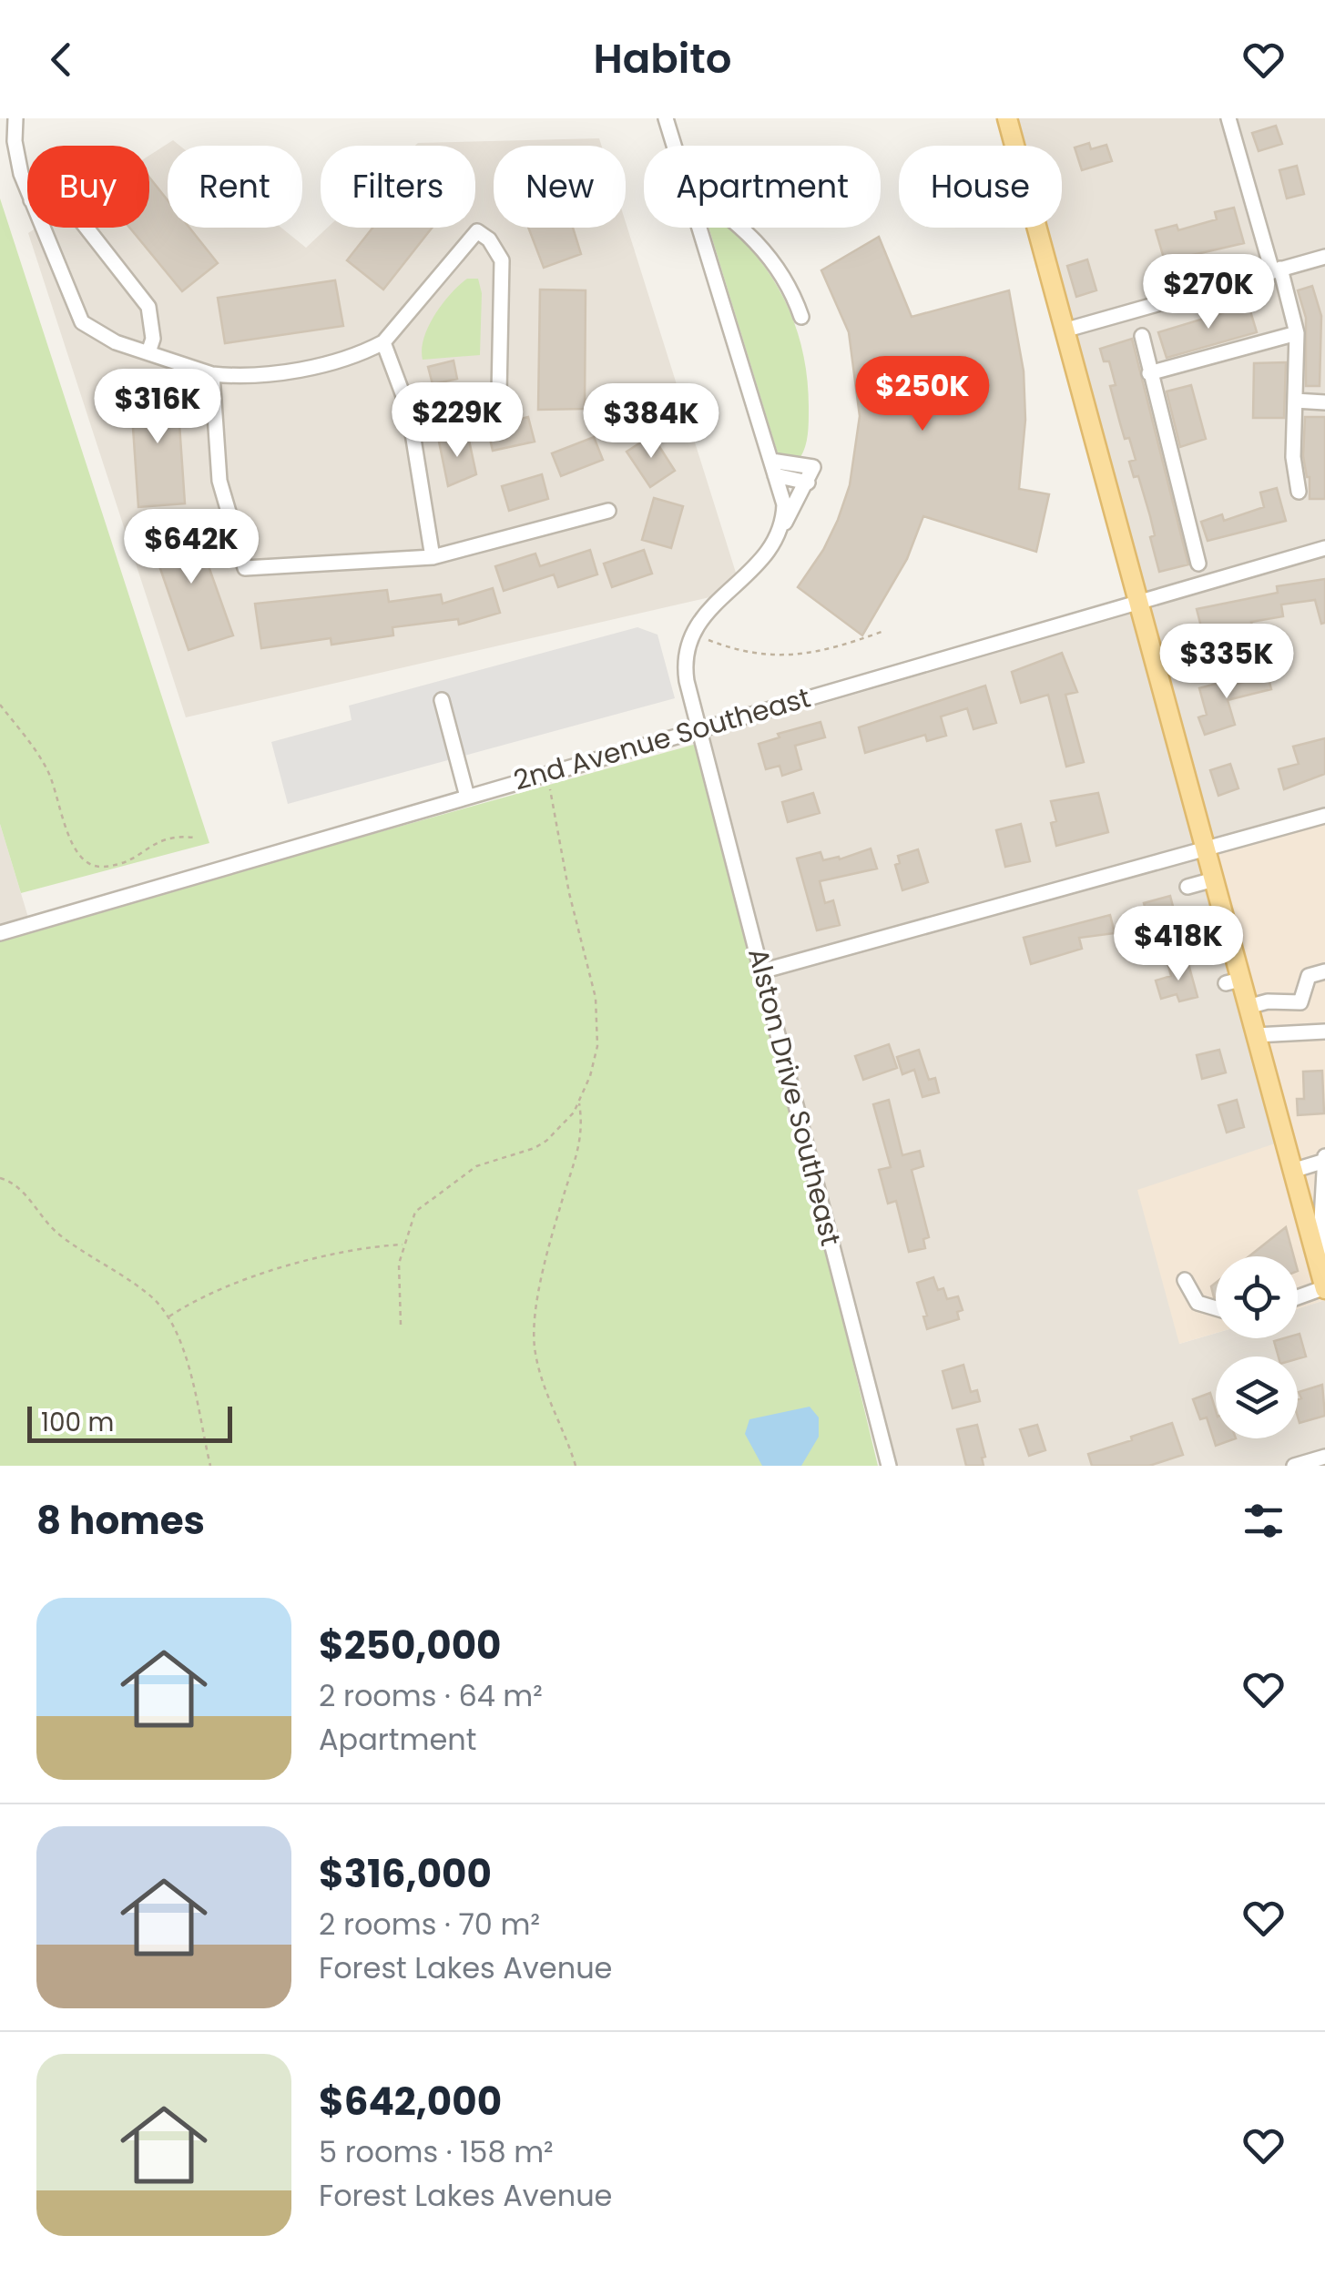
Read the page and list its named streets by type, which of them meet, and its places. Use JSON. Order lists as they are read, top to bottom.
{
  "streets": {
    "street": ["2nd Avenue Southeast", "Alston Drive Southeast"]
  },
  "crossings": [
    ["2nd Avenue Southeast", "Alston Drive Southeast"]
  ],
  "scale_bar": "100 m",
  "page": {
    "header": "Habito",
    "chip": [
      "Buy",
      "Rent",
      "Filters",
      "New",
      "Apartment",
      "House"
    ],
    "price": [
      "$270K",
      "$250K",
      "$316K",
      "$229K",
      "$384K",
      "$642K",
      "$335K",
      "$418K"
    ],
    "scale": "100 m",
    "heading": "8 homes",
    "list": [
      {
        "name": "$250,000",
        "note": "2 rooms · 64 m² · Apartment"
      },
      {
        "name": "$316,000",
        "note": "2 rooms · 70 m² · Forest Lakes Avenue"
      },
      {
        "name": "$642,000",
        "note": "5 rooms · 158 m² · Forest Lakes Avenue"
      }
    ]
  }
}
